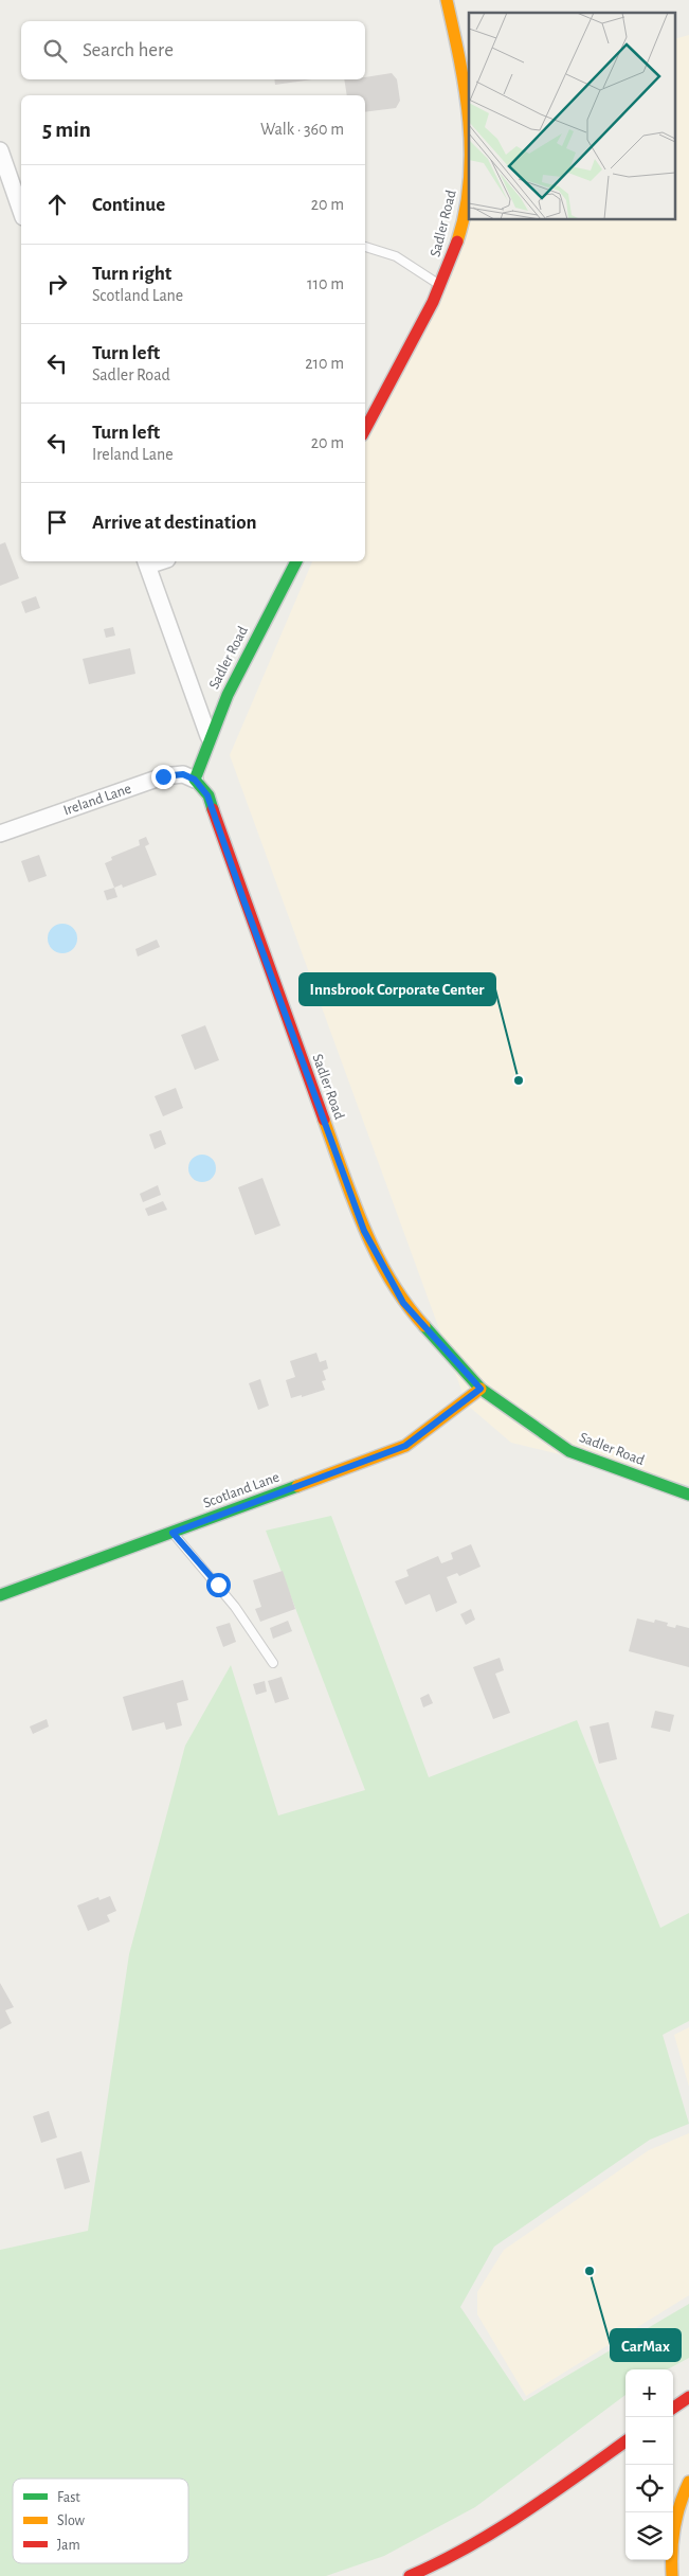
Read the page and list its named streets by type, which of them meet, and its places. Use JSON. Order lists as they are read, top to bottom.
{
  "streets": {
    "main road": ["Sadler Road", "Scotland Lane"],
    "street": ["Ireland Lane"]
  },
  "crossings": [
    ["Sadler Road", "Ireland Lane"],
    ["Sadler Road", "Scotland Lane"]
  ],
  "places": ["Innsbrook Corporate Center", "CarMax"],
  "legend": ["Fast", "Slow", "Jam"],
  "page": {
    "search": "Search here",
    "heading": ["5 min", "Walk · 360 m"],
    "list": [
      ["Continue", "20 m"],
      ["Turn right", "Scotland Lane", "110 m"],
      ["Turn left", "Sadler Road", "210 m"],
      ["Turn left", "Ireland Lane", "20 m"],
      "Arrive at destination"
    ],
    "map_buttons": ["+", "−"]
  }
}
